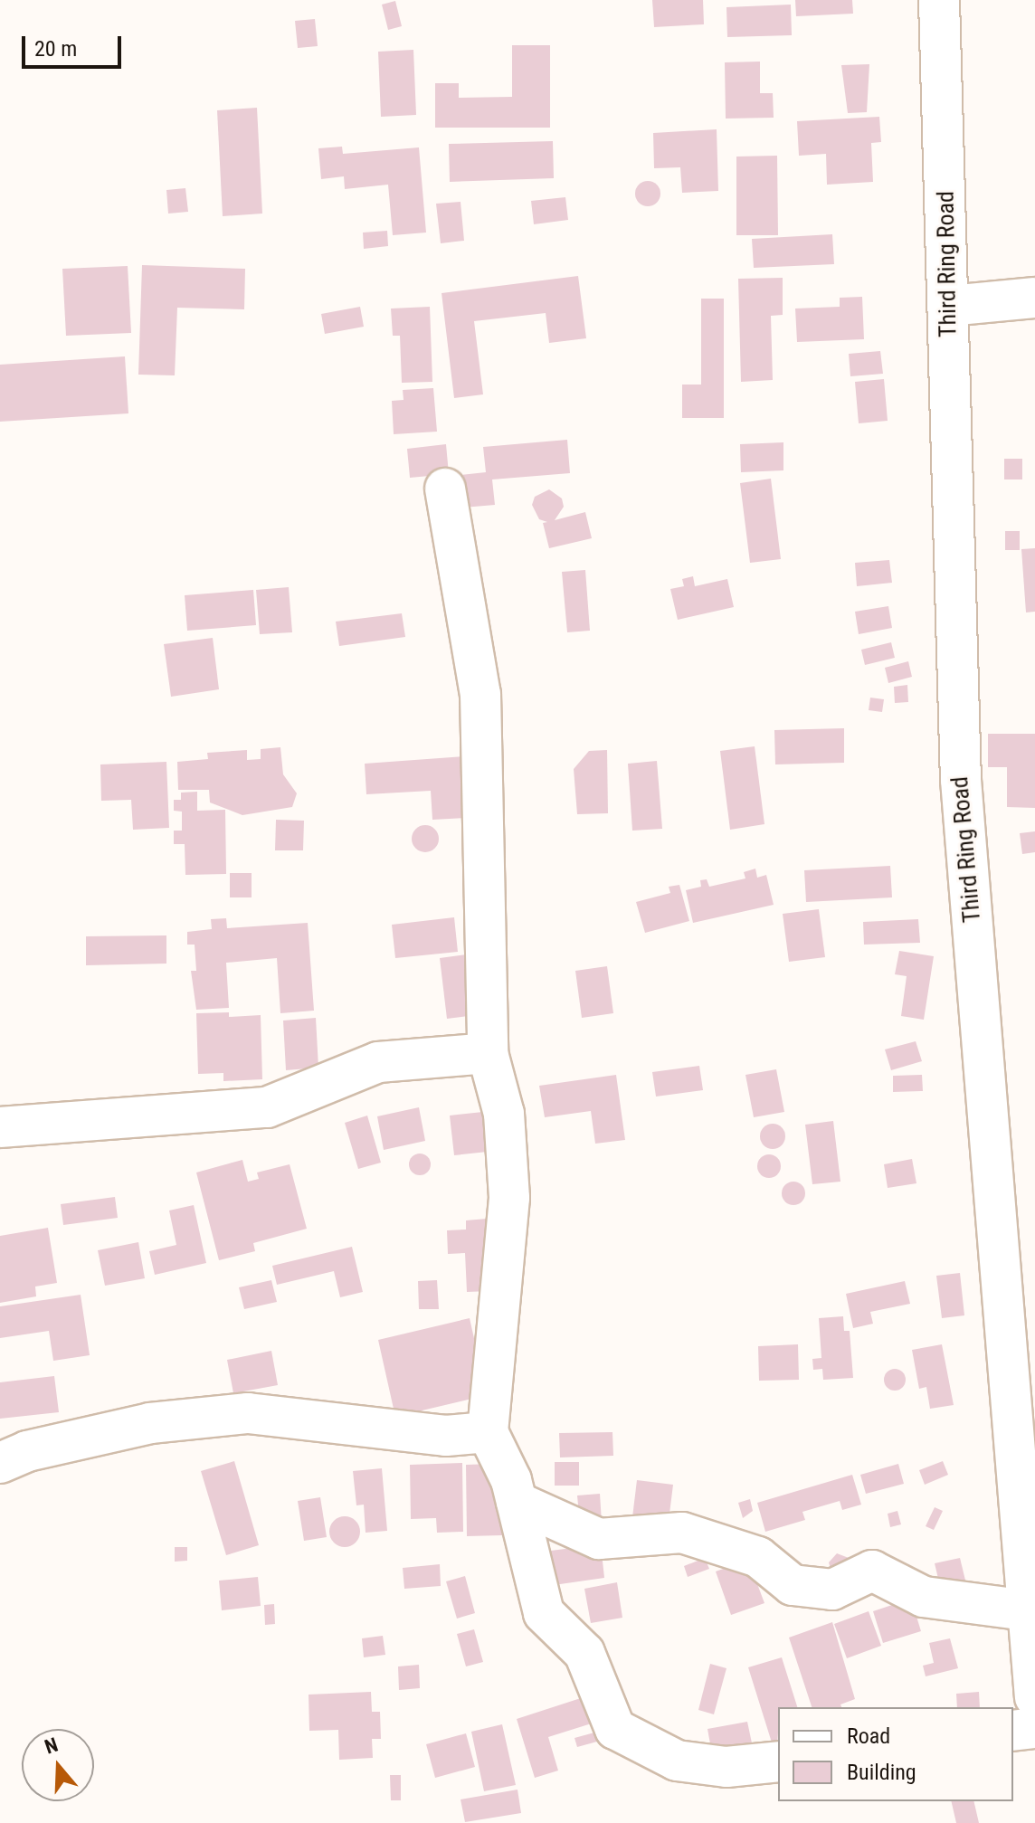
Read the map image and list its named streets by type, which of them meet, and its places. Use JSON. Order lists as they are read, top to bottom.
{
  "streets": {
    "street": ["Third Ring Road"]
  },
  "legend": ["Road", "Building"],
  "scale_bar": "20 m",
  "north": "top"
}
